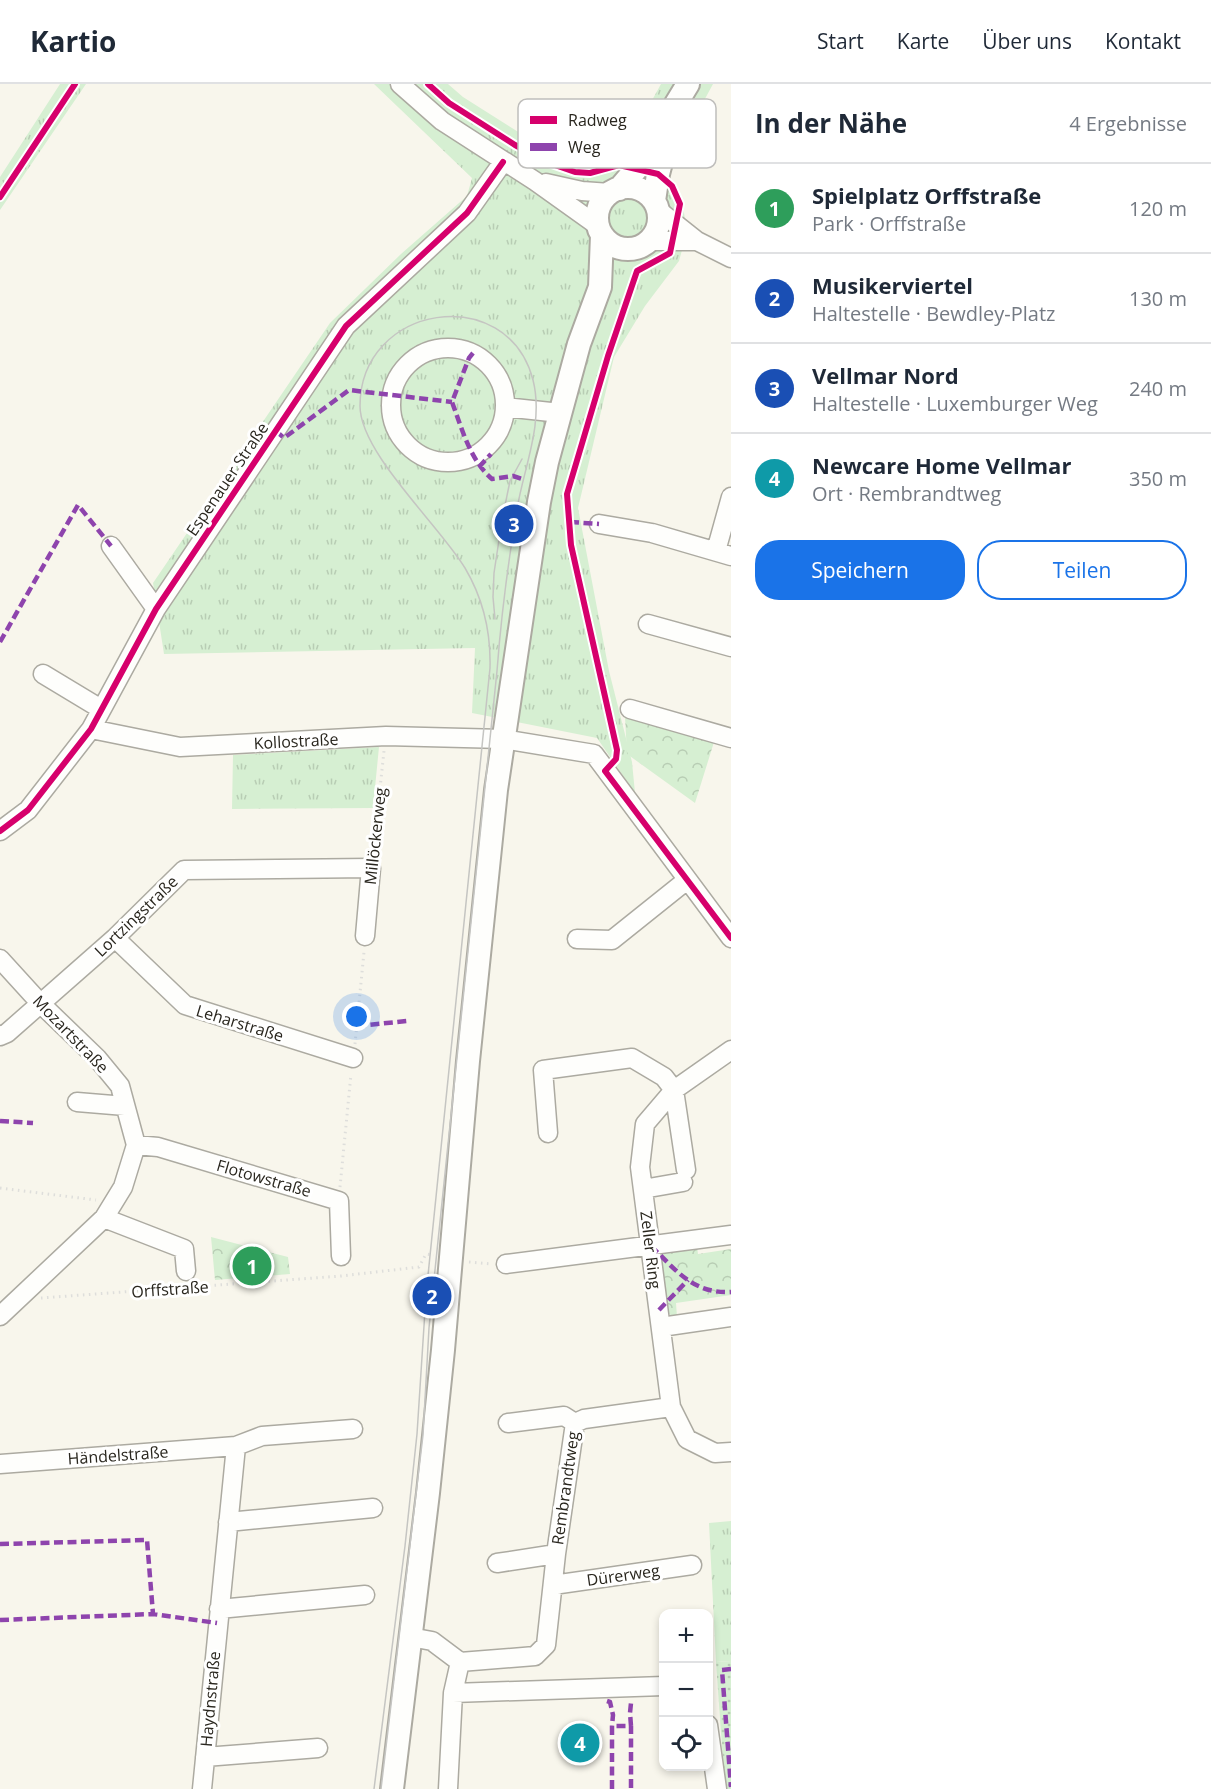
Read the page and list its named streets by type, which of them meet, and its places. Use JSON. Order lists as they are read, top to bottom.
{
  "streets": {
    "street": [
      "Espenauer Straße",
      "Kollostraße",
      "Millöckerweg",
      "Lortzingstraße",
      "Leharstraße",
      "Mozartstraße",
      "Flotowstraße",
      "Zeller Ring",
      "Orffstraße",
      "Händelstraße",
      "Rembrandtweg",
      "Dürerweg",
      "Haydnstraße"
    ]
  },
  "crossings": [
    ["Espenauer Straße", "Kollostraße"],
    ["Kollostraße", "Millöckerweg"],
    ["Millöckerweg", "Lortzingstraße"],
    ["Lortzingstraße", "Leharstraße"],
    ["Lortzingstraße", "Mozartstraße"],
    ["Mozartstraße", "Flotowstraße"],
    ["Zeller Ring", "Rembrandtweg"],
    ["Händelstraße", "Haydnstraße"],
    ["Rembrandtweg", "Dürerweg"]
  ],
  "legend": ["Radweg", "Weg"],
  "page": {
    "header": "Kartio",
    "nav": [
      "Start",
      "Karte",
      "Über uns",
      "Kontakt"
    ],
    "heading": ["In der Nähe", "4 Ergebnisse"],
    "list": [
      {
        "mark": "1",
        "name": "Spielplatz Orffstraße",
        "note": "Park · Orffstraße",
        "value": "120 m"
      },
      {
        "mark": "2",
        "name": "Musikerviertel",
        "note": "Haltestelle · Bewdley-Platz",
        "value": "130 m"
      },
      {
        "mark": "3",
        "name": "Vellmar Nord",
        "note": "Haltestelle · Luxemburger Weg",
        "value": "240 m"
      },
      {
        "mark": "4",
        "name": "Newcare Home Vellmar",
        "note": "Ort · Rembrandtweg",
        "value": "350 m"
      }
    ],
    "pins": [
      "3",
      "1",
      "2",
      "4"
    ],
    "buttons": ["Speichern", "Teilen"],
    "map_buttons": ["+", "−"]
  }
}
